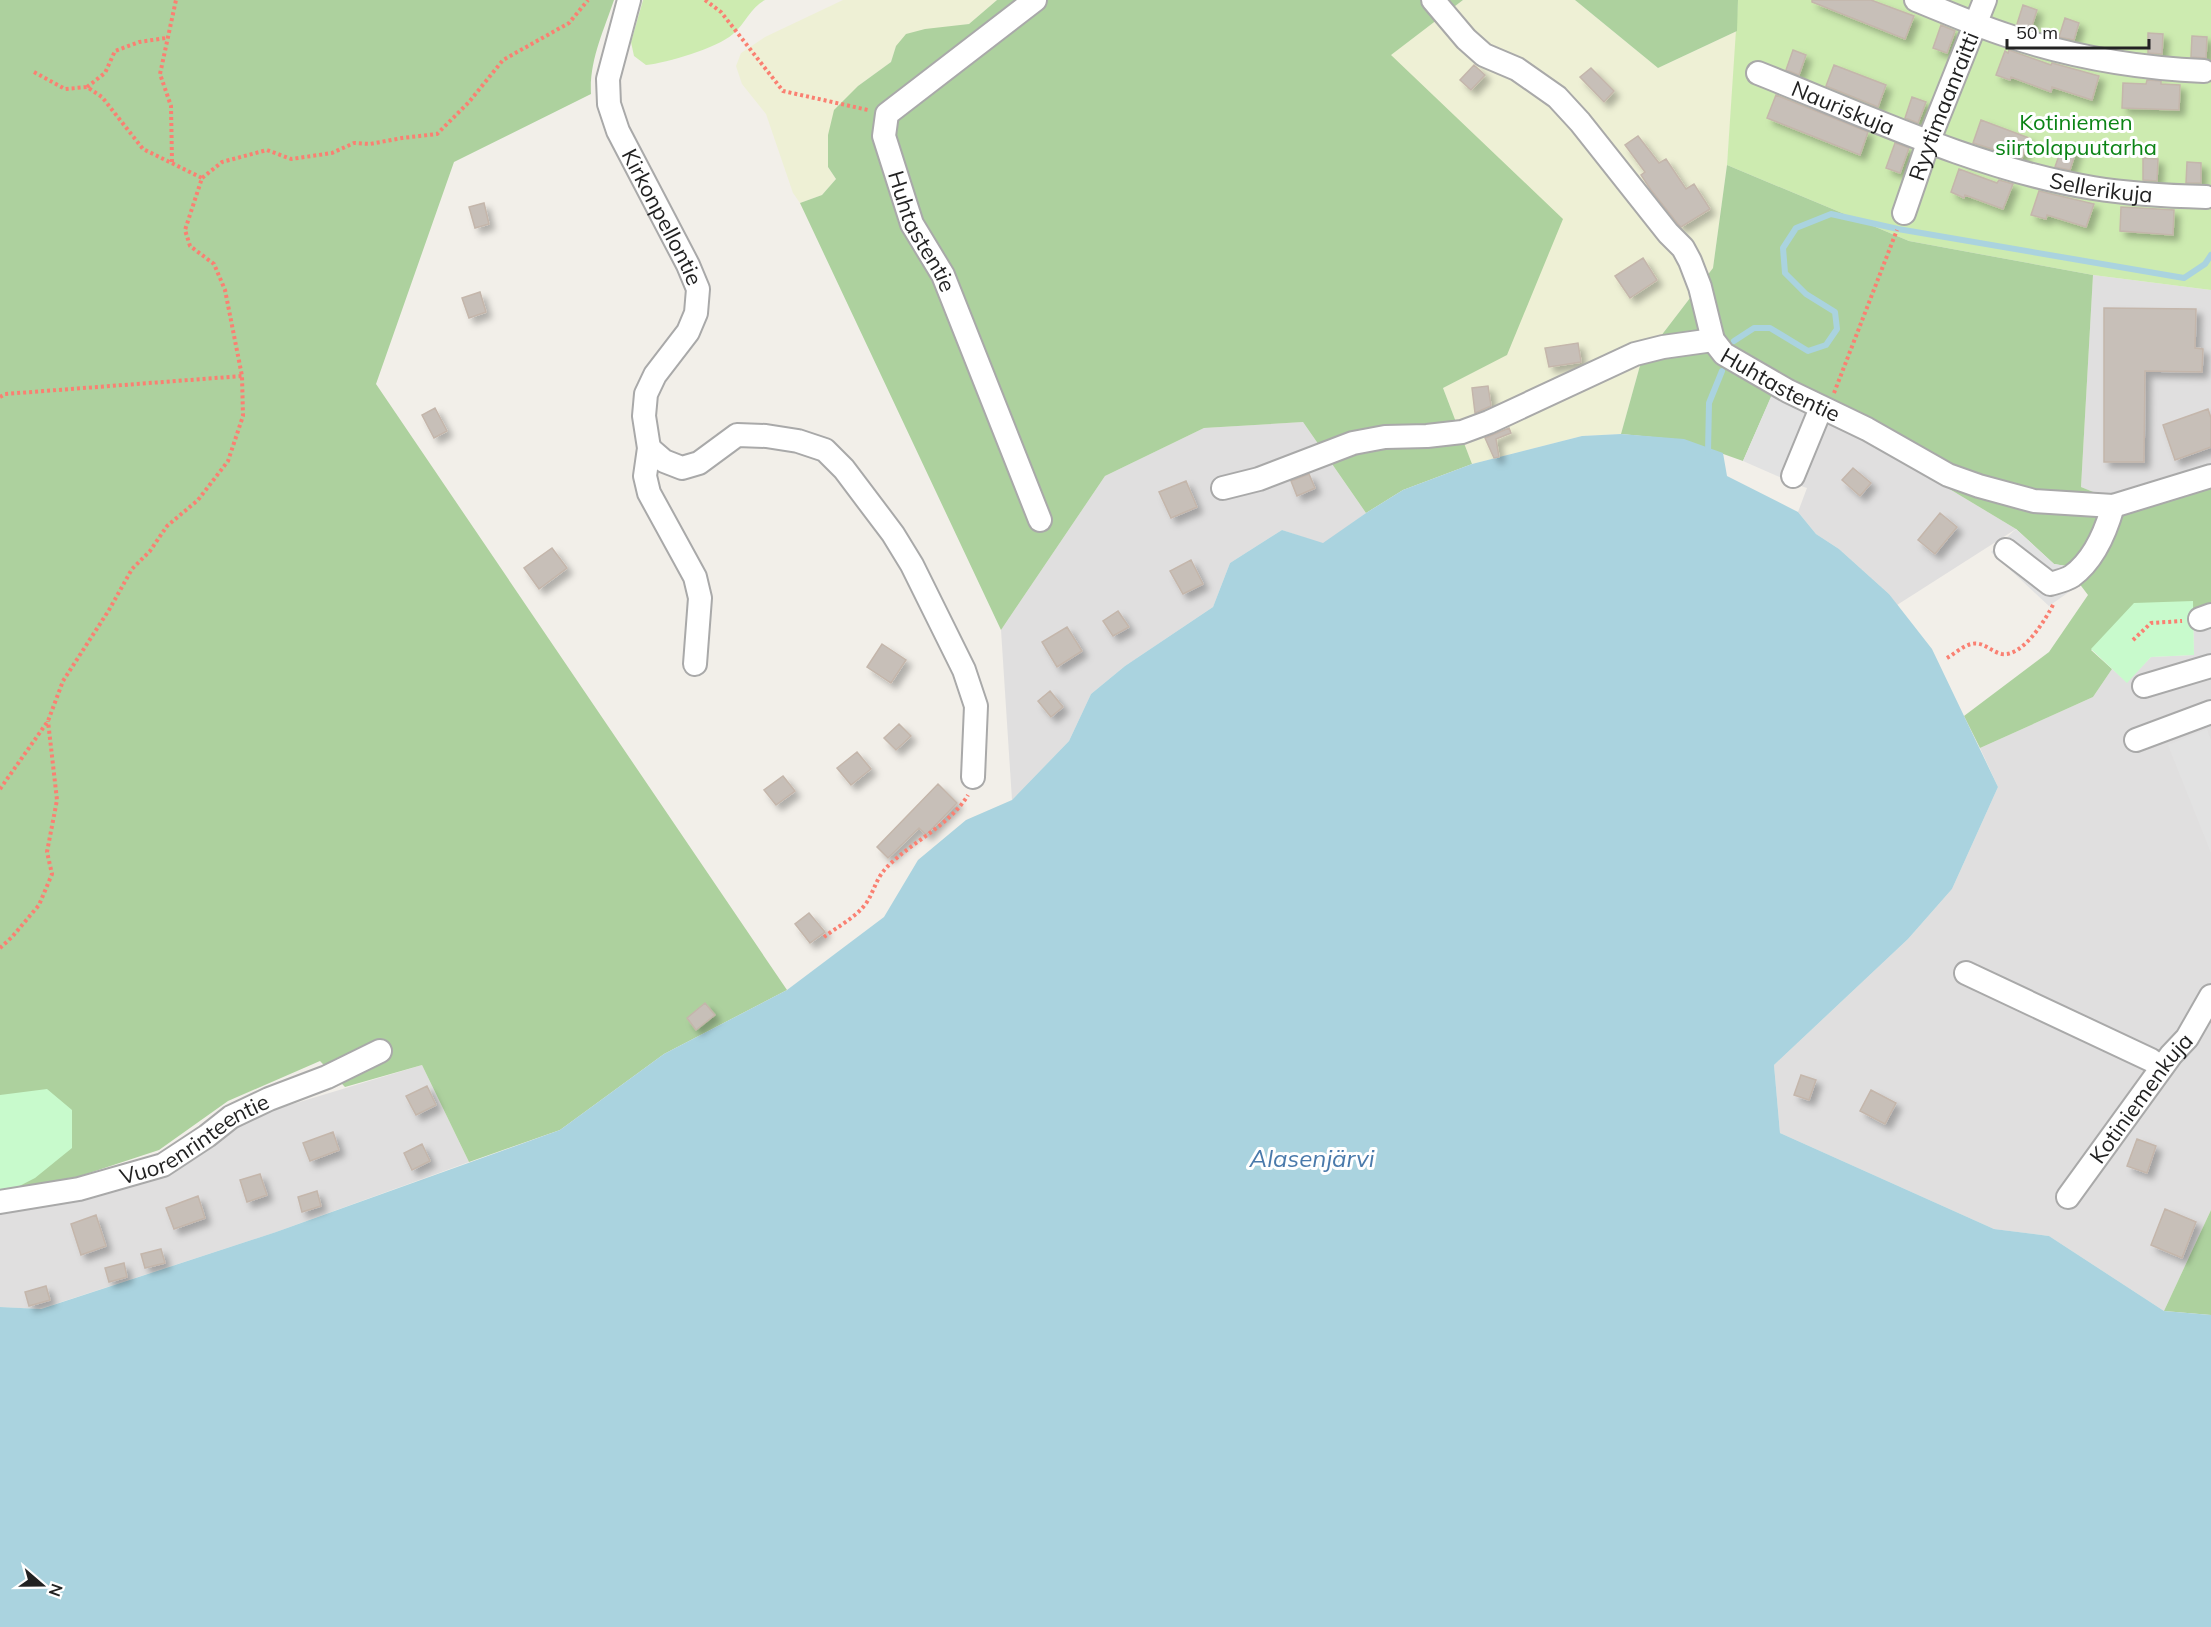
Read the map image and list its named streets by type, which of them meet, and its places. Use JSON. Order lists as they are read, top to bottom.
{
  "streets": {
    "street": [
      "Nauriskuja",
      "Ryytimaanraitti",
      "Sellerikuja",
      "Kirkonpellontie",
      "Huhtastentie",
      "Kotiniemenkuja",
      "Vuorenrinteentie"
    ]
  },
  "crossings": [
    ["Nauriskuja", "Ryytimaanraitti"],
    ["Nauriskuja", "Sellerikuja"],
    ["Ryytimaanraitti", "Sellerikuja"]
  ],
  "water": ["Alasenjärvi"],
  "parks": ["Kotiniemen siirtolapuutarha"],
  "scale_bar": "50 m",
  "north": "right"
}
